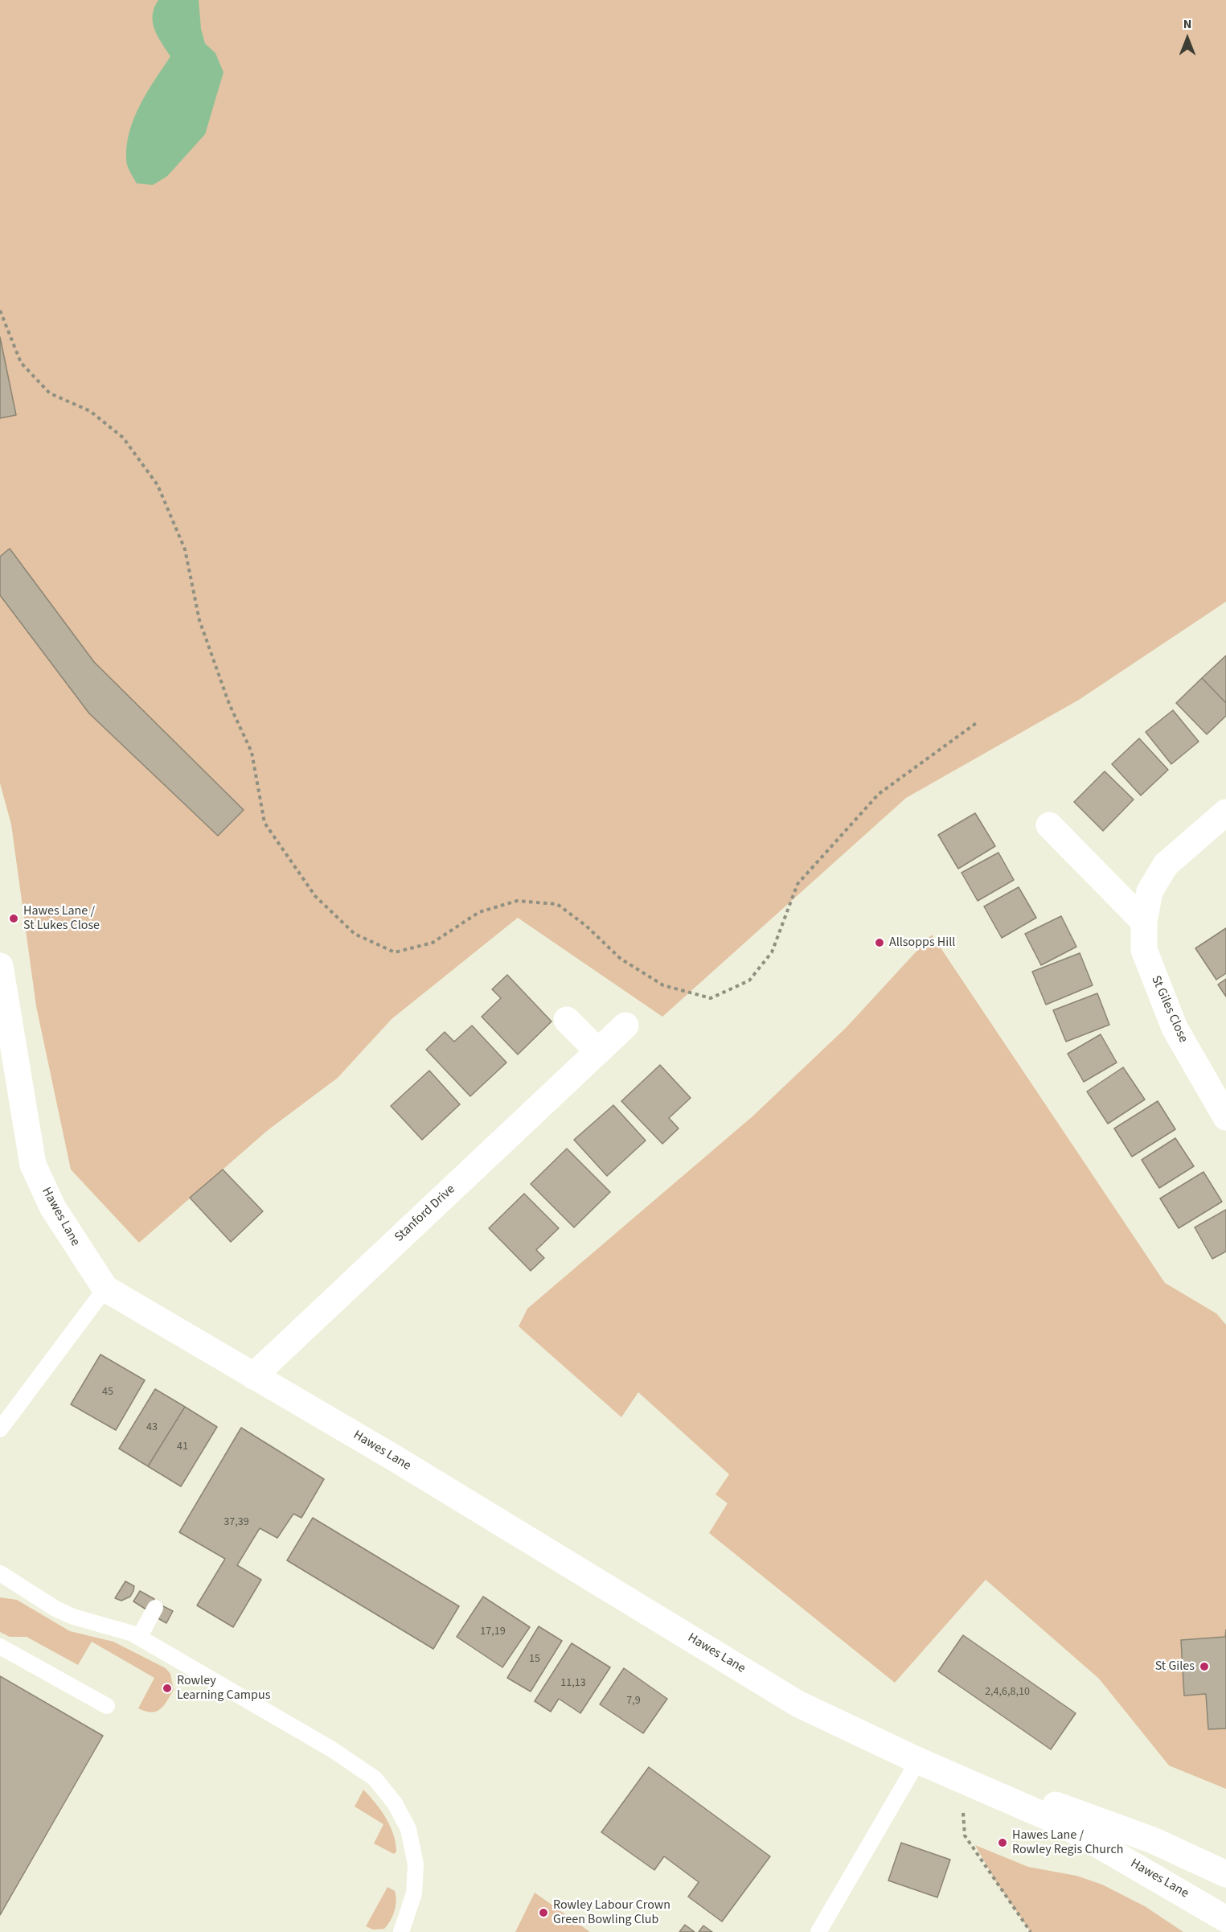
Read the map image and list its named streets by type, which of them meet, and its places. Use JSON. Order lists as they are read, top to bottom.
{
  "streets": {
    "main road": ["St Giles Close", "Stanford Drive", "Hawes Lane"]
  },
  "crossings": [
    ["Stanford Drive", "Hawes Lane"]
  ],
  "places": [
    "Hawes Lane / St Lukes Close",
    "Allsopps Hill",
    "St Giles",
    "Rowley Learning Campus",
    "Hawes Lane / Rowley Regis Church",
    "Rowley Labour Crown Green Bowling Club"
  ],
  "house_numbers": [
    "45",
    "43",
    "41",
    "37,39",
    "17,19",
    "15",
    "11,13",
    "2,4,6,8,10",
    "7,9"
  ],
  "north": "top"
}
